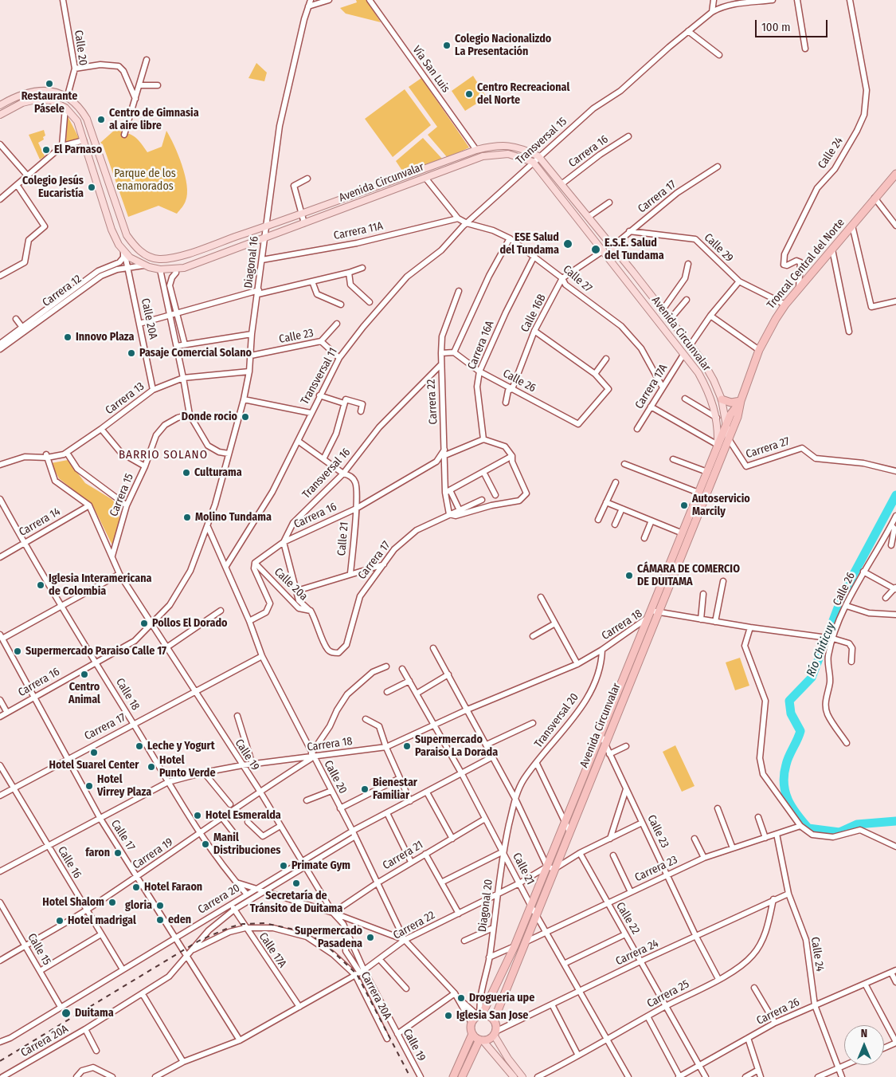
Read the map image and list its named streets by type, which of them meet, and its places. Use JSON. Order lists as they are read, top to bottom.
{
  "streets": {
    "highway": ["Avenida Circunvalar", "Troncal Central del Norte"],
    "street": [
      "Calle 20",
      "Vía San Luis",
      "Transversal 15",
      "Carrera 16",
      "Calle 24",
      "Carrera 17",
      "Carrera 11A",
      "Calle 29",
      "Diagonal 16",
      "Calle 27",
      "Carrera 12",
      "Calle 16B",
      "Calle 20A",
      "Calle 23",
      "Carrera 16A",
      "Transversal 11",
      "Calle 26",
      "Carrera 17A",
      "Carrera 13",
      "Carrera 22",
      "Carrera 27",
      "Transversal 16",
      "Carrera 15",
      "Carrera 14",
      "Calle 21",
      "Calle 20a",
      "Carrera 18",
      "Calle 18",
      "Transversal 20",
      "Calle 19",
      "Calle 17",
      "Carrera 19",
      "Carrera 21",
      "Calle 16",
      "Carrera 23",
      "Carrera 20",
      "Diagonal 20",
      "Calle 22",
      "Calle 15",
      "Calle 17A",
      "Carrera 24",
      "Carrera 25",
      "Carrera 20A",
      "Carrera 26"
    ]
  },
  "crossings": [
    ["Calle 20", "Carrera 16"],
    ["Calle 20", "Avenida Circunvalar"],
    ["Calle 20", "Carrera 17"],
    ["Calle 20", "Diagonal 16"],
    ["Calle 20", "Transversal 11"],
    ["Calle 20", "Carrera 22"],
    ["Calle 20", "Carrera 18"],
    ["Calle 20", "Carrera 19"],
    ["Calle 20", "Carrera 21"],
    ["Calle 20", "Carrera 20"],
    ["Calle 20", "Diagonal 20"],
    ["Calle 20", "Carrera 24"],
    ["Calle 20", "Carrera 20A"],
    ["Vía San Luis", "Avenida Circunvalar"],
    ["Transversal 15", "Avenida Circunvalar"],
    ["Transversal 15", "Calle 27"],
    ["Transversal 15", "Transversal 11"],
    ["Carrera 16", "Avenida Circunvalar"],
    ["Carrera 16", "Diagonal 16"],
    ["Carrera 16", "Carrera 16A"],
    ["Carrera 16", "Carrera 22"],
    ["Carrera 16", "Transversal 16"],
    ["Carrera 16", "Calle 21"],
    ["Carrera 16", "Calle 20a"],
    ["Carrera 16", "Calle 18"],
    ["Carrera 16", "Calle 19"],
    ["Carrera 16", "Calle 17"],
    ["Calle 24", "Troncal Central del Norte"],
    ["Calle 24", "Carrera 23"],
    ["Calle 24", "Carrera 24"],
    ["Calle 24", "Carrera 26"],
    ["Avenida Circunvalar", "Carrera 17"],
    ["Avenida Circunvalar", "Diagonal 16"],
    ["Avenida Circunvalar", "Troncal Central del Norte"],
    ["Avenida Circunvalar", "Calle 27"],
    ["Avenida Circunvalar", "Carrera 12"],
    ["Avenida Circunvalar", "Calle 16B"],
    ["Avenida Circunvalar", "Calle 20A"],
    ["Avenida Circunvalar", "Calle 23"],
    ["Avenida Circunvalar", "Carrera 17A"],
    ["Avenida Circunvalar", "Carrera 22"],
    ["Avenida Circunvalar", "Carrera 27"],
    ["Avenida Circunvalar", "Calle 21"],
    ["Avenida Circunvalar", "Carrera 18"],
    ["Avenida Circunvalar", "Carrera 23"],
    ["Avenida Circunvalar", "Diagonal 20"],
    ["Avenida Circunvalar", "Carrera 24"],
    ["Carrera 17", "Calle 29"],
    ["Carrera 17", "Carrera 22"],
    ["Carrera 17", "Calle 20a"],
    ["Carrera 17", "Calle 18"],
    ["Carrera 17", "Calle 19"],
    ["Carrera 17", "Calle 17"],
    ["Carrera 17", "Calle 16"],
    ["Carrera 11A", "Diagonal 16"],
    ["Carrera 11A", "Calle 27"],
    ["Calle 29", "Troncal Central del Norte"],
    ["Diagonal 16", "Calle 23"],
    ["Diagonal 16", "Carrera 13"],
    ["Calle 27", "Calle 16B"],
    ["Calle 27", "Carrera 16A"],
    ["Calle 27", "Transversal 11"],
    ["Calle 27", "Carrera 17A"],
    ["Carrera 12", "Calle 20A"],
    ["Calle 16B", "Calle 26"],
    ["Calle 20A", "Carrera 13"],
    ["Calle 23", "Transversal 11"],
    ["Calle 23", "Carrera 23"],
    ["Calle 23", "Carrera 24"],
    ["Calle 23", "Carrera 25"],
    ["Carrera 16A", "Calle 26"],
    ["Transversal 11", "Calle 21"],
    ["Calle 26", "Carrera 18"],
    ["Carrera 22", "Transversal 16"],
    ["Carrera 22", "Calle 21"],
    ["Carrera 22", "Calle 19"],
    ["Carrera 22", "Calle 17"],
    ["Carrera 22", "Diagonal 20"],
    ["Carrera 22", "Calle 17A"],
    ["Carrera 22", "Carrera 20A"],
    ["Transversal 16", "Calle 21"],
    ["Carrera 15", "Calle 19"],
    ["Carrera 14", "Calle 18"],
    ["Carrera 14", "Calle 19"],
    ["Calle 21", "Carrera 18"],
    ["Calle 21", "Carrera 21"],
    ["Calle 21", "Carrera 23"],
    ["Calle 21", "Carrera 20"],
    ["Calle 21", "Diagonal 20"],
    ["Calle 21", "Carrera 24"],
    ["Calle 21", "Carrera 25"],
    ["Carrera 18", "Calle 18"],
    ["Carrera 18", "Transversal 20"],
    ["Carrera 18", "Calle 19"],
    ["Carrera 18", "Calle 17"],
    ["Carrera 18", "Carrera 19"],
    ["Carrera 18", "Calle 16"],
    ["Calle 18", "Carrera 19"],
    ["Calle 18", "Carrera 20"],
    ["Transversal 20", "Diagonal 20"],
    ["Calle 19", "Carrera 19"],
    ["Calle 19", "Carrera 21"],
    ["Calle 19", "Carrera 20"],
    ["Calle 19", "Carrera 20A"],
    ["Calle 17", "Carrera 19"],
    ["Calle 17", "Carrera 20"],
    ["Calle 17", "Carrera 20A"],
    ["Carrera 19", "Calle 16"],
    ["Carrera 19", "Calle 15"],
    ["Calle 16", "Carrera 20"],
    ["Carrera 23", "Calle 22"],
    ["Carrera 20", "Calle 15"],
    ["Carrera 20", "Calle 17A"],
    ["Carrera 20", "Carrera 20A"],
    ["Diagonal 20", "Carrera 24"],
    ["Calle 22", "Carrera 24"],
    ["Calle 22", "Carrera 25"],
    ["Calle 22", "Carrera 26"],
    ["Calle 17A", "Carrera 20A"],
    ["Carrera 24", "Carrera 25"]
  ],
  "districts": ["BARRIO SOLANO"],
  "water": ["Río Chiticuy"],
  "parks": ["Parque de los enamorados"],
  "places": [
    "Colegio Nacionalizdo La Presentación",
    "Restaurante Pásele",
    "Centro Recreacional del Norte",
    "Centro de Gimnasia al aire libre",
    "El Parnaso",
    "Colegio Jesús Eucaristía",
    "ESE Salud del Tundama",
    "E.S.E. Salud del Tundama",
    "Innovo Plaza",
    "Pasaje Comercial Solano",
    "Donde rocio",
    "Culturama",
    "Autoservicio Marcily",
    "Molino Tundama",
    "CÁMARA DE COMERCIO DE DUITAMA",
    "Iglesia Interamericana de Colombia",
    "Pollos El Dorado",
    "Supermercado Paraiso Calle 17",
    "Centro Animal",
    "Leche y Yogurt",
    "Supermercado Paraiso La Dorada",
    "Hotel Suarel Center",
    "Hotel Punto Verde",
    "Hotel Virrey Plaza",
    "Bienestar Familiar",
    "Hotel Esmeralda",
    "Manil Distribuciones",
    "faron",
    "Primate Gym",
    "Secretaría de Tránsito de Duitama",
    "Hotel Faraon",
    "Hotel Shalom",
    "gloria",
    "eden",
    "Hotel madrigal",
    "Supermercado Pasadena",
    "Drogueria upe",
    "Duitama",
    "Iglesia San Jose"
  ],
  "scale_bar": "100 m",
  "north": "top"
}
